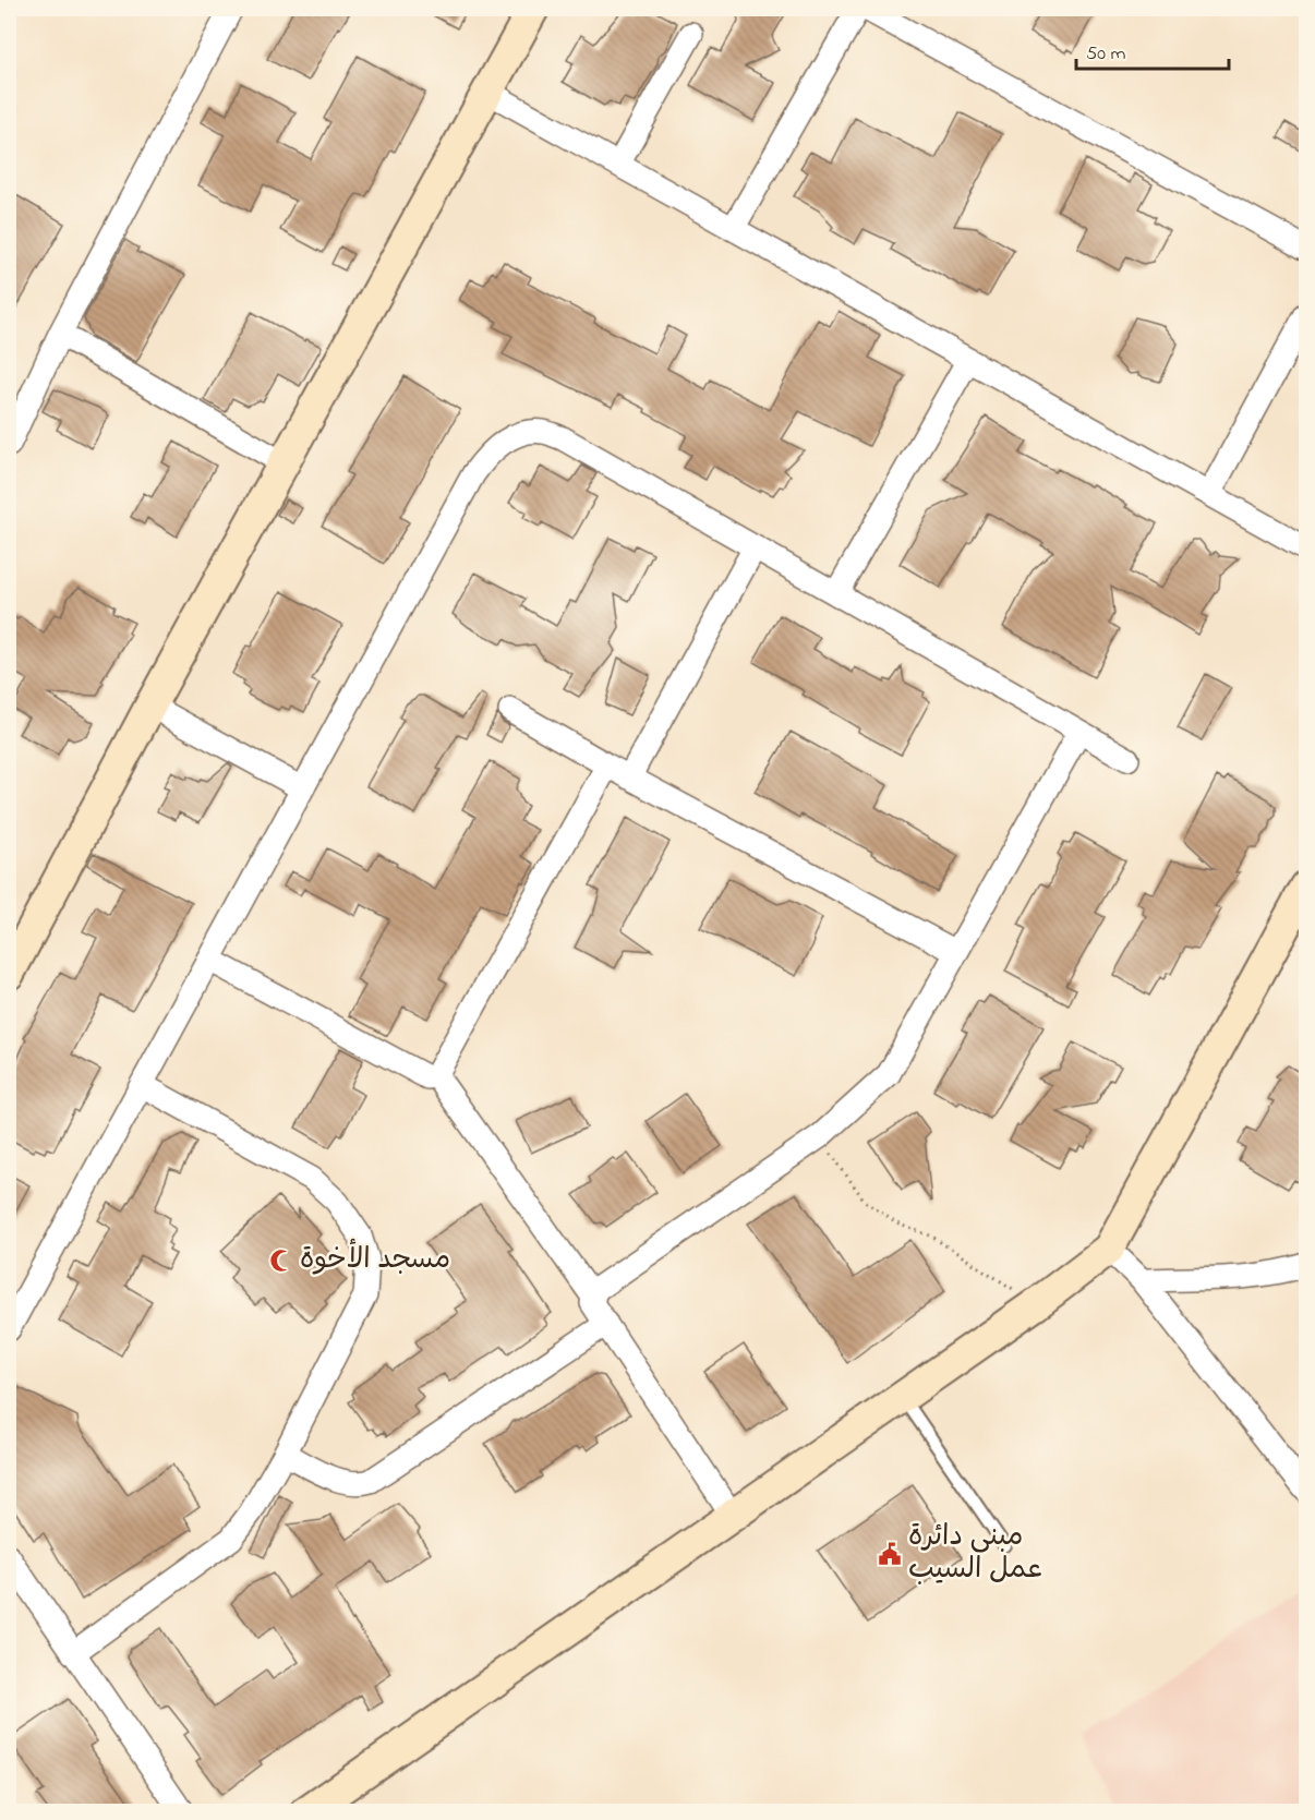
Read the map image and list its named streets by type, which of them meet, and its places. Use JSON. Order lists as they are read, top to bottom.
{
  "places": {
    "mosque": ["مسجد الأخوة"],
    "public building": ["مبنى دائرة عمل السيب"]
  },
  "scale_bar": "50 m"
}
